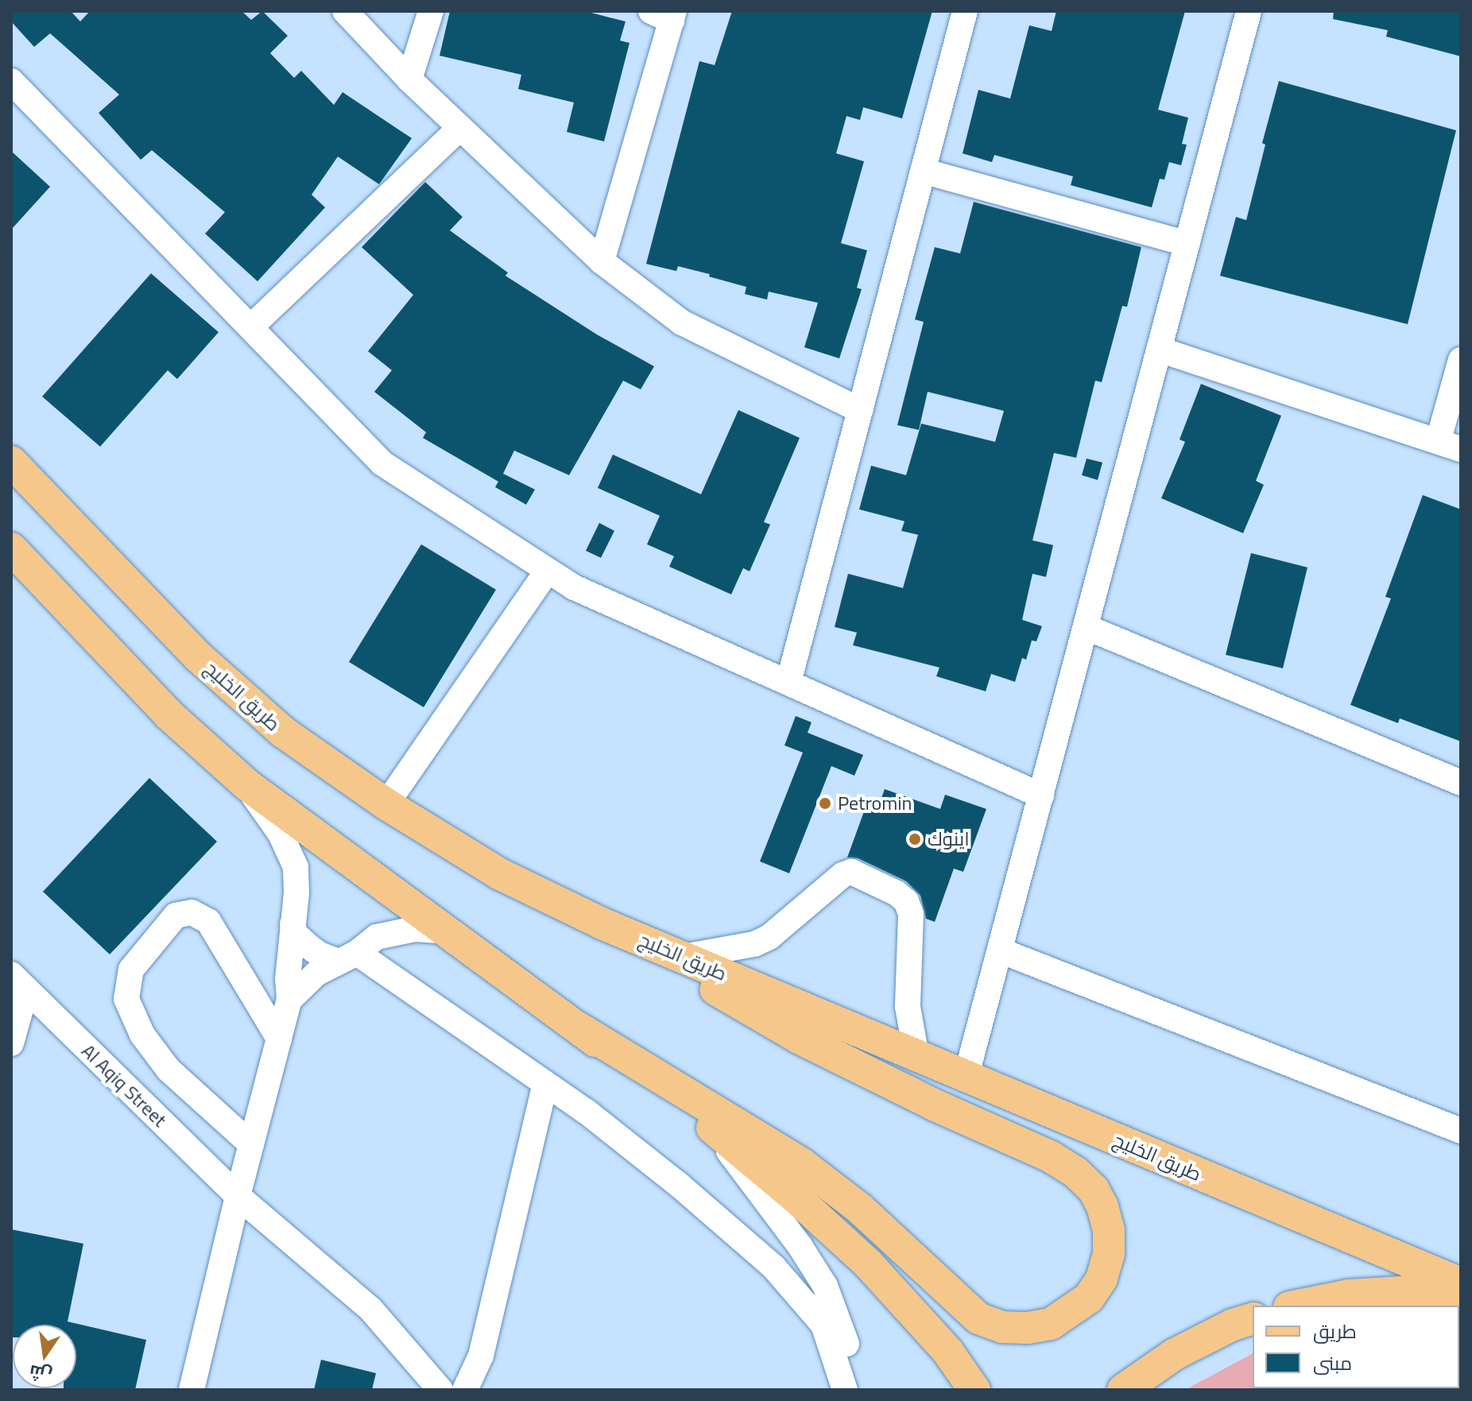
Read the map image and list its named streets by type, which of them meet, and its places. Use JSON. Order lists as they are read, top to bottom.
{
  "streets": {
    "main road": ["طريق الخليج"],
    "street": ["Al Aqiq Street"]
  },
  "places": ["Petromin", "اينوك"],
  "legend": ["طريق", "مبنى"],
  "north": "bottom"
}
